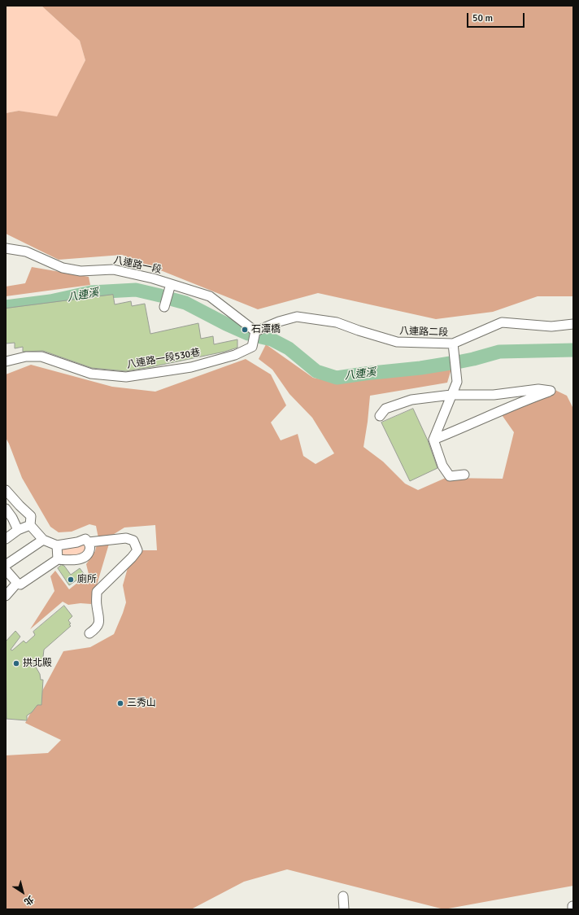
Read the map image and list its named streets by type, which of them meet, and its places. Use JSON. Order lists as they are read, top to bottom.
{
  "streets": {
    "street": ["八連路一段", "八連路二段", "八連路一段530巷"]
  },
  "crossings": [
    ["八連路一段", "八連路二段"],
    ["八連路一段", "八連路一段530巷"],
    ["八連路二段", "八連路一段530巷"]
  ],
  "water": ["八連溪"],
  "places": [
    "石潭橋",
    "廁所",
    "拱北殿",
    "三秀山"
  ],
  "scale_bar": "50 m",
  "north": "bottom right"
}
